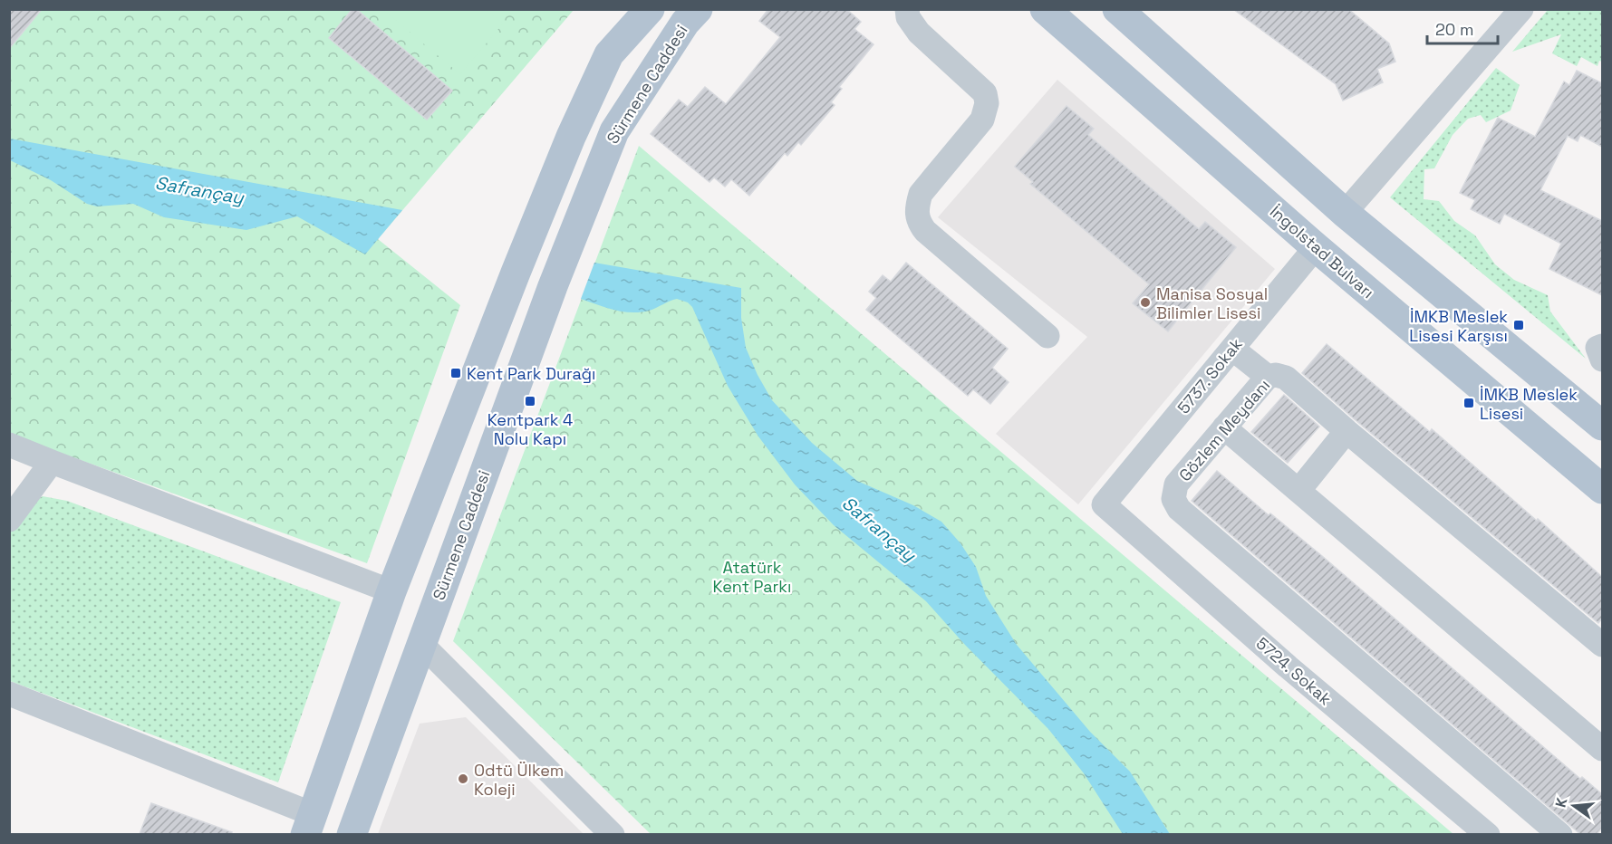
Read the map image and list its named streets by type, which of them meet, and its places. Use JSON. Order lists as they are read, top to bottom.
{
  "streets": {
    "main road": ["Sürmene Caddesi", "İngolstad Bulvarı"],
    "street": ["5737. Sokak", "Gözlem Meydanı", "5724. Sokak"]
  },
  "crossings": [
    ["İngolstad Bulvarı", "5737. Sokak"],
    ["5737. Sokak", "5724. Sokak"]
  ],
  "water": ["Safrançay"],
  "parks": ["Atatürk Kent Parkı"],
  "places": {
    "other": ["Manisa Sosyal Bilimler Lisesi", "Odtü Ülkem Koleji"],
    "transit": [
      "İMKB Meslek Lisesi Karşısı",
      "Kent Park Durağı",
      "Kentpark 4 Nolu Kapı",
      "İMKB Meslek Lisesi"
    ]
  },
  "scale_bar": "20 m",
  "north": "left"
}
